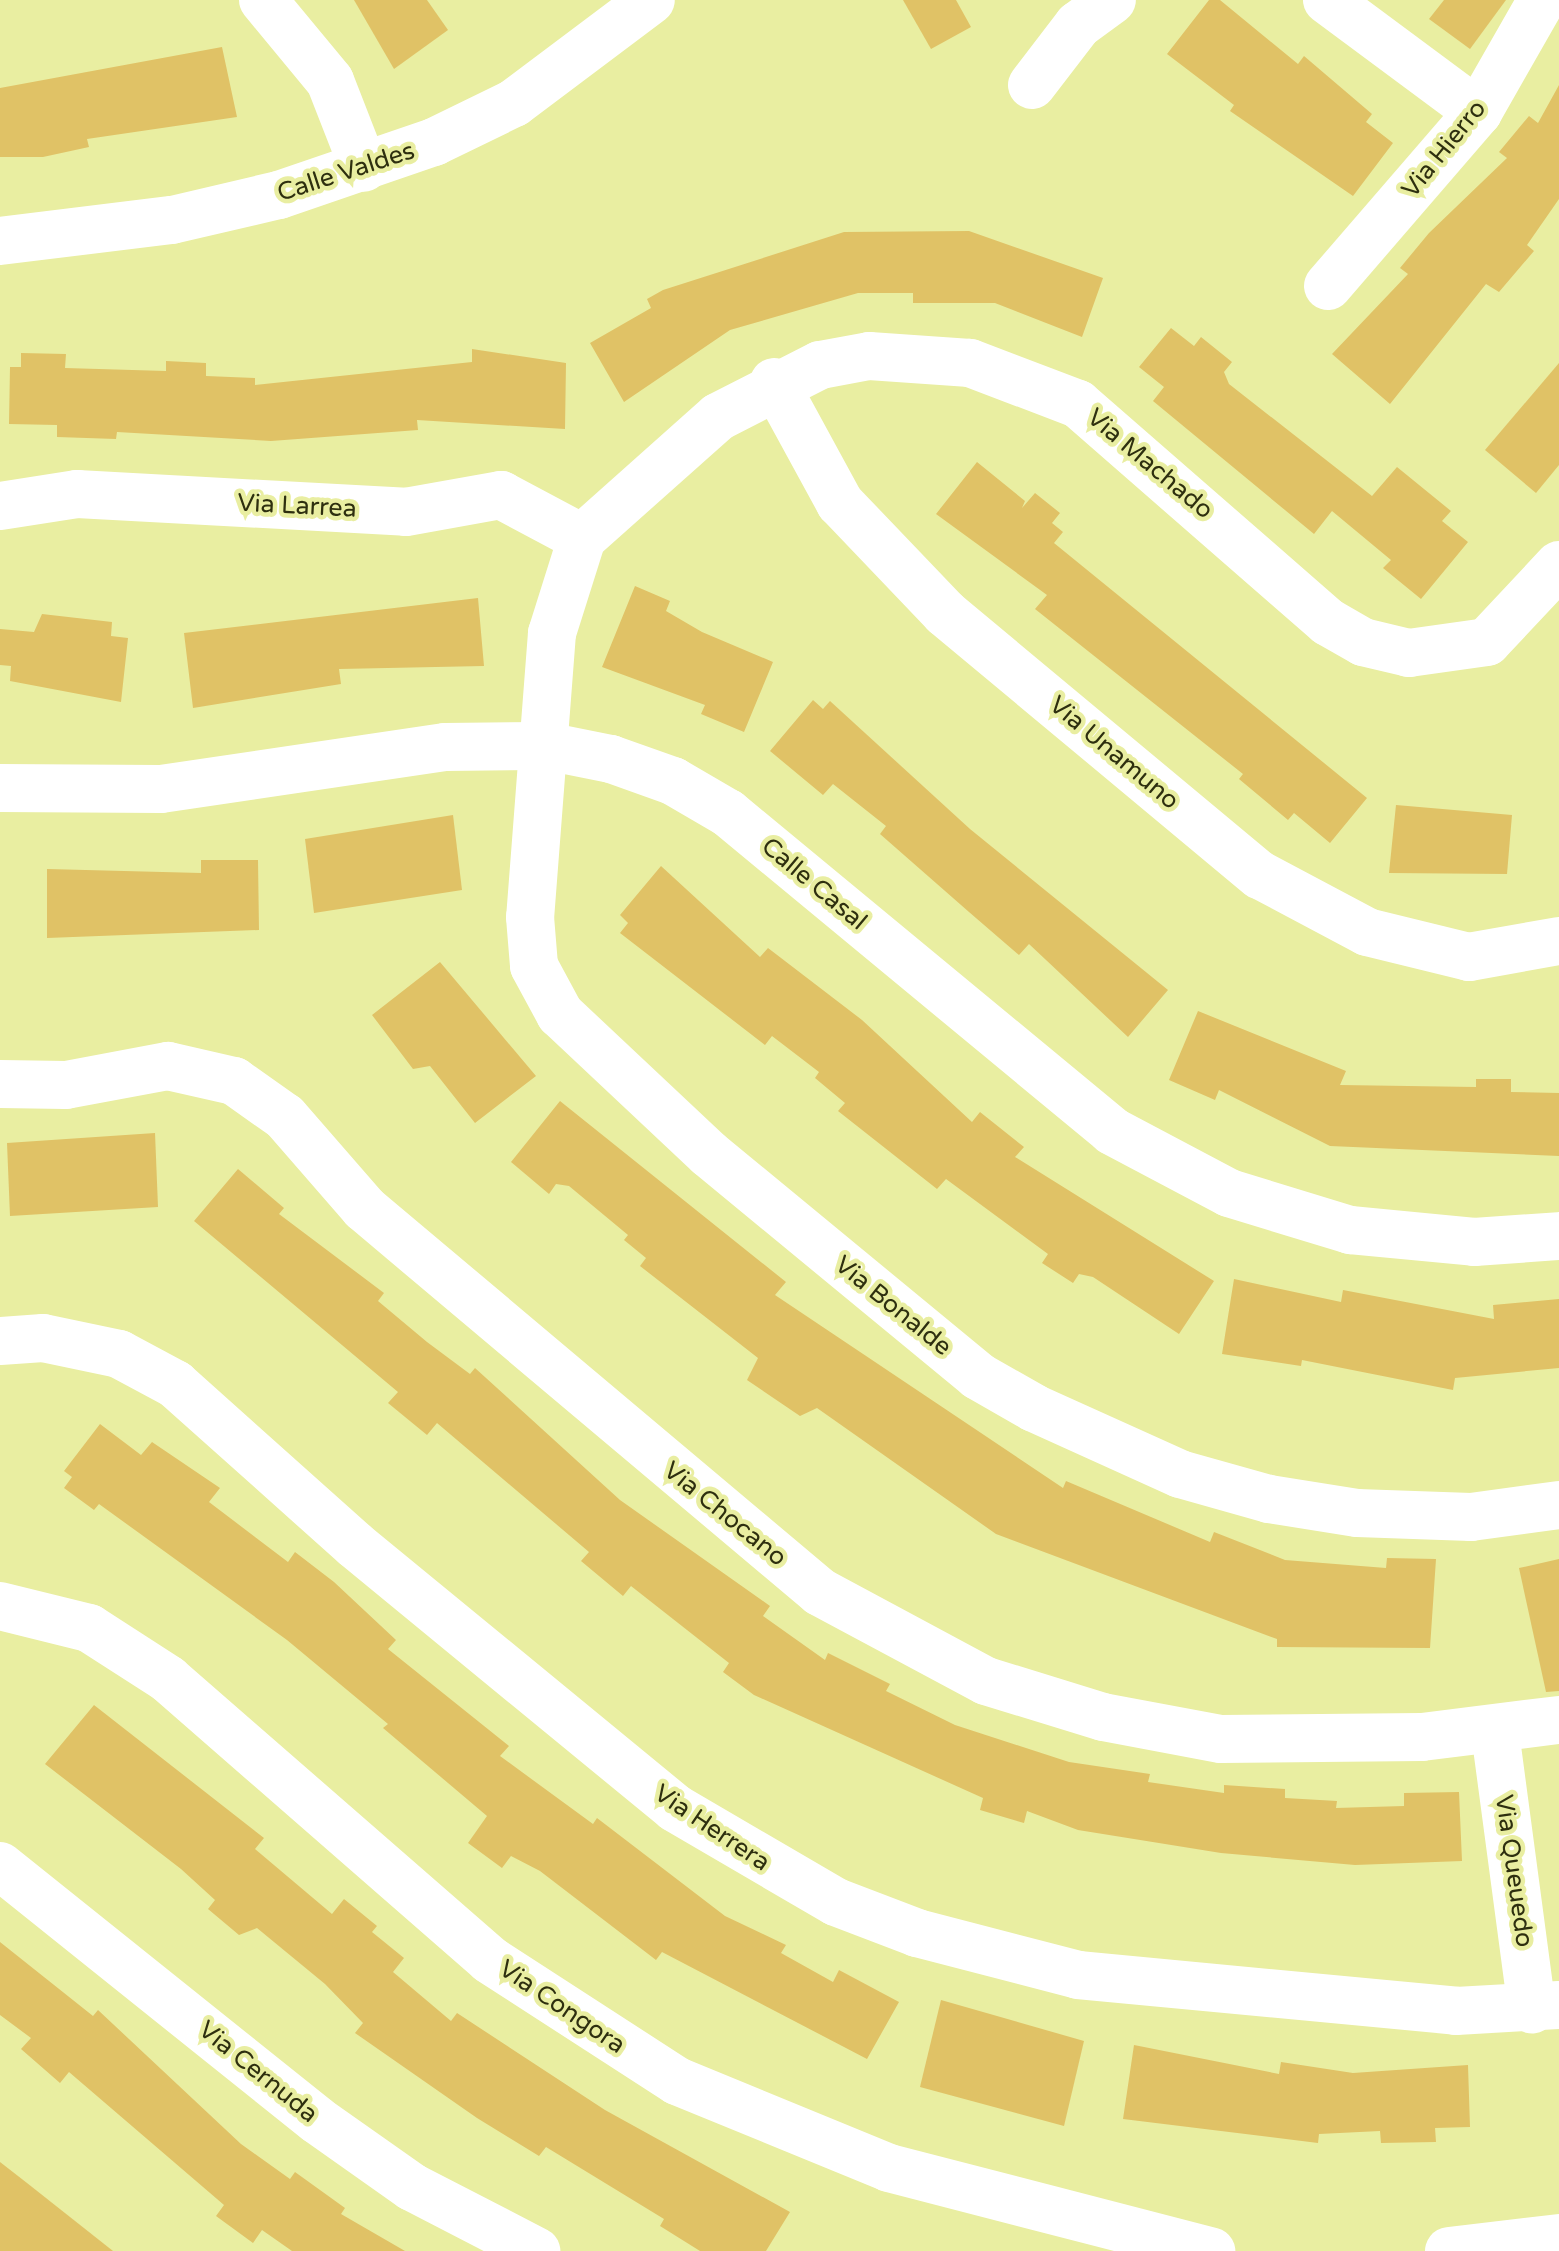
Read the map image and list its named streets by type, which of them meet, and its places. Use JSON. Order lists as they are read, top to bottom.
{
  "streets": {
    "street": [
      "Via Hierro",
      "Calle Valdes",
      "Via Machado",
      "Via Larrea",
      "Via Unamuno",
      "Calle Casal",
      "Via Bonalde",
      "Via Chocano",
      "Via Herrera",
      "Via Queuedo",
      "Via Congora",
      "Via Cernuda"
    ]
  },
  "crossings": [
    ["Via Machado", "Via Larrea"],
    ["Via Machado", "Via Unamuno"],
    ["Via Machado", "Calle Casal"],
    ["Via Machado", "Via Bonalde"],
    ["Calle Casal", "Via Bonalde"],
    ["Via Chocano", "Via Queuedo"],
    ["Via Herrera", "Via Queuedo"]
  ]
}
